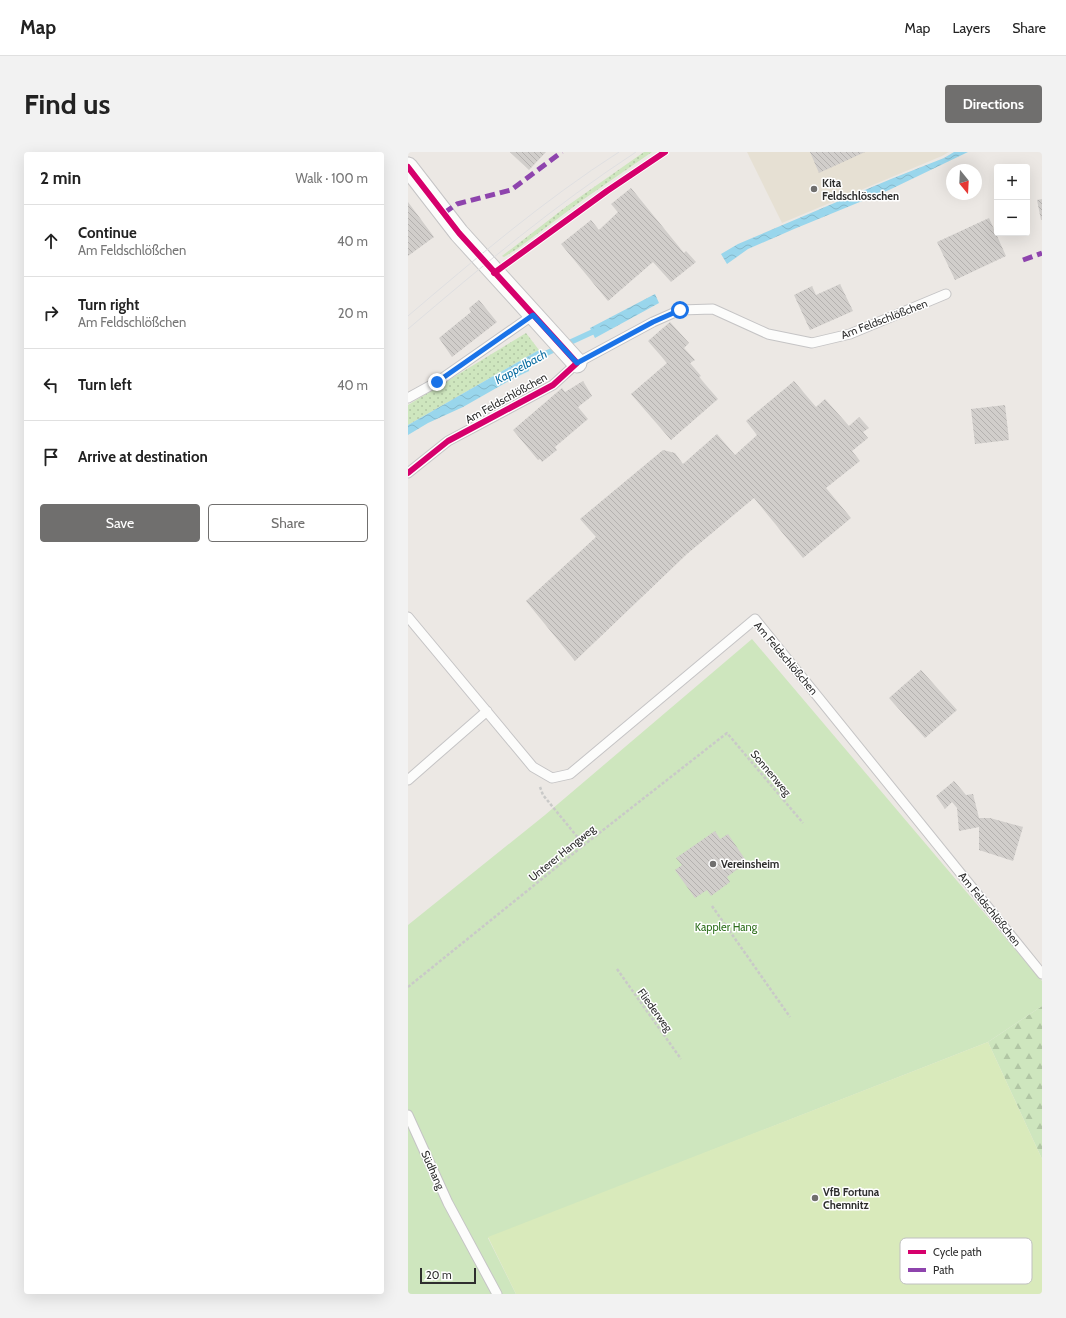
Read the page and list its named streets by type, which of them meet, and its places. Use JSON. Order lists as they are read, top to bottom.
{
  "streets": {
    "lane": ["Am Feldschlößchen", "Südhang"],
    "path": ["Sonnenweg", "Unterer Hangweg", "Fliederweg"]
  },
  "crossings": [
    ["Sonnenweg", "Unterer Hangweg"]
  ],
  "water": ["Kappelbach"],
  "parks": ["Kappler Hang"],
  "places": ["Kita Feldschlösschen", "Vereinsheim", "VfB Fortuna Chemnitz"],
  "legend": ["Cycle path", "Path"],
  "scale_bar": "20 m",
  "north": "bottom",
  "page": {
    "header": "Map",
    "nav": ["Map", "Layers", "Share"],
    "buttons": [
      "Directions",
      ["Save", "Share"]
    ],
    "title": "Find us",
    "heading": ["2 min", "Walk · 100 m"],
    "map_buttons": ["+", "−"],
    "list": [
      ["Continue", "Am Feldschlößchen", "40 m"],
      ["Turn right", "Am Feldschlößchen", "20 m"],
      ["Turn left", "40 m"],
      "Arrive at destination"
    ],
    "scale": "20 m"
  }
}
